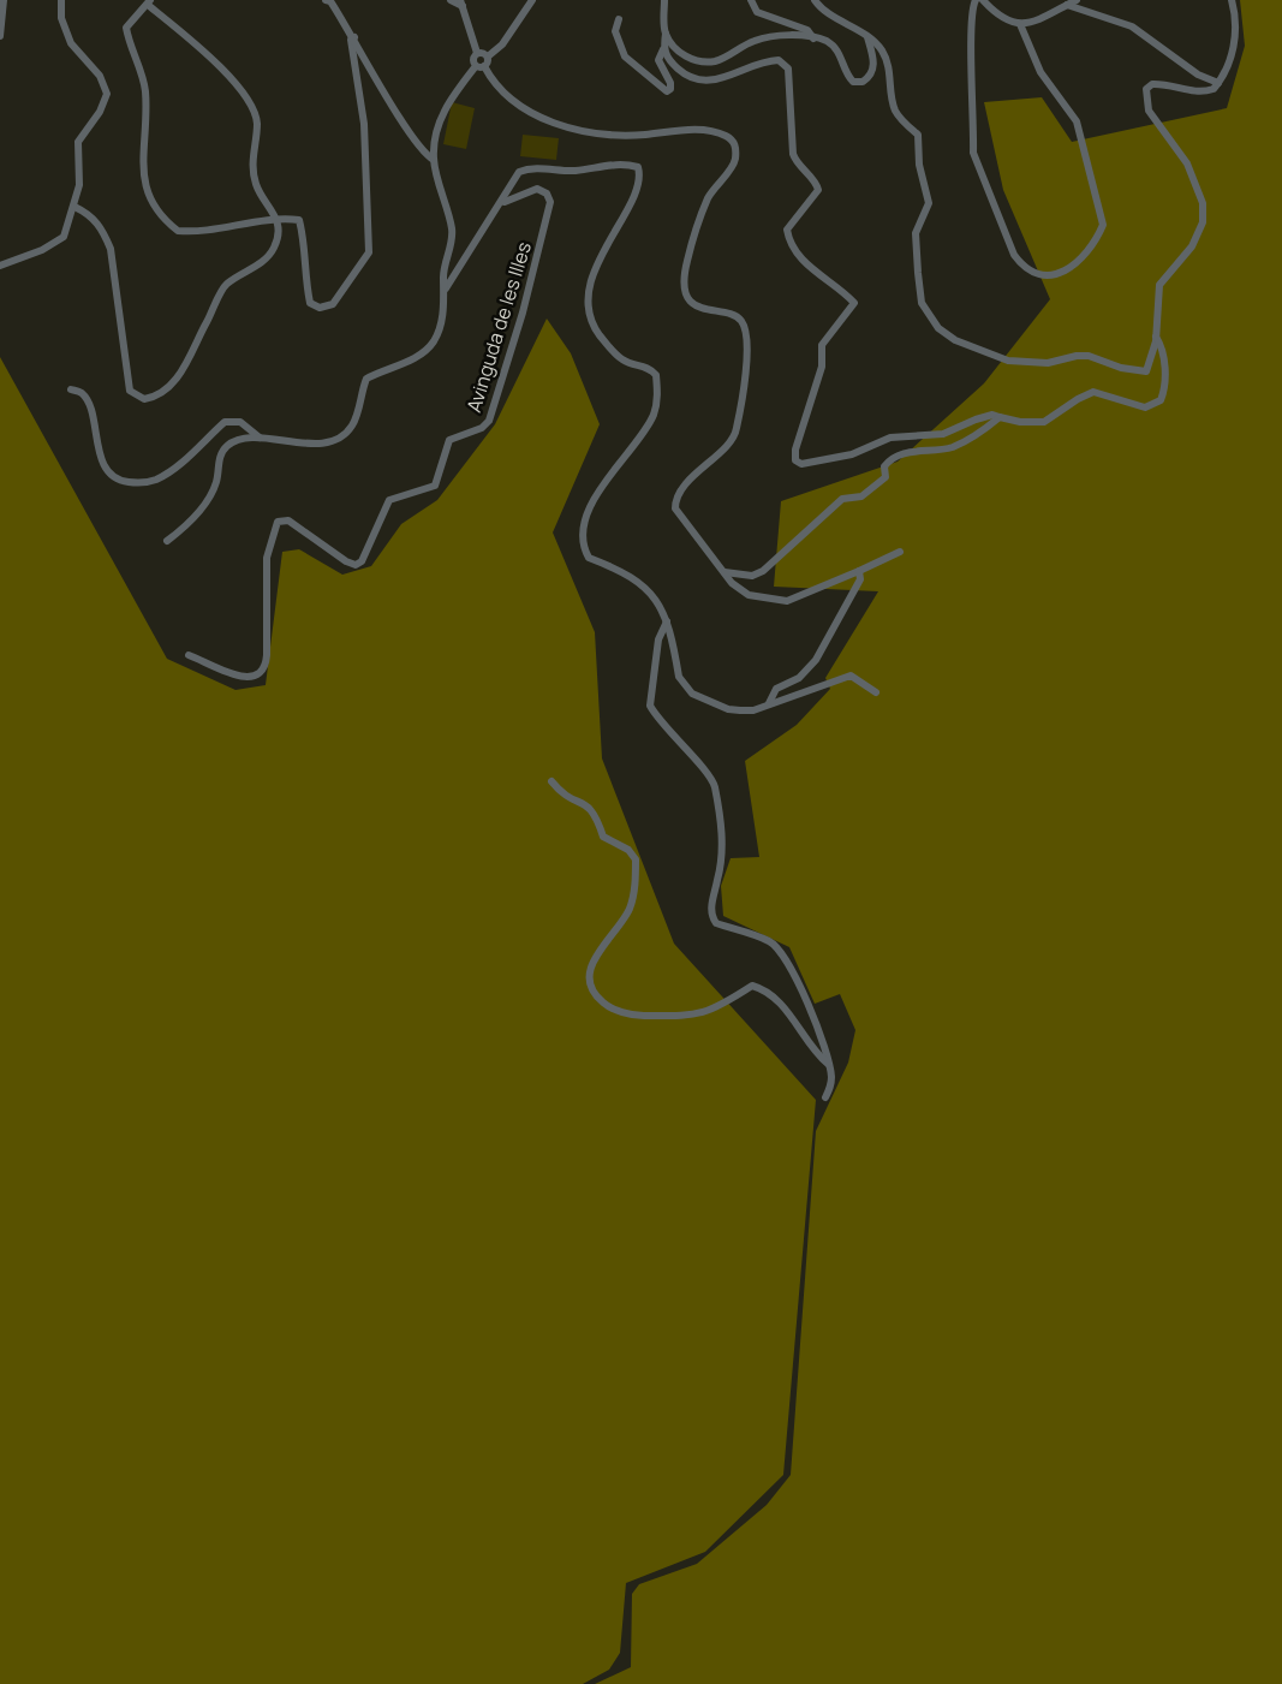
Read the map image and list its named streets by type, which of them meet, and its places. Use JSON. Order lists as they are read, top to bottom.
{
  "streets": {
    "street": ["Avinguda de les Illes"]
  }
}
